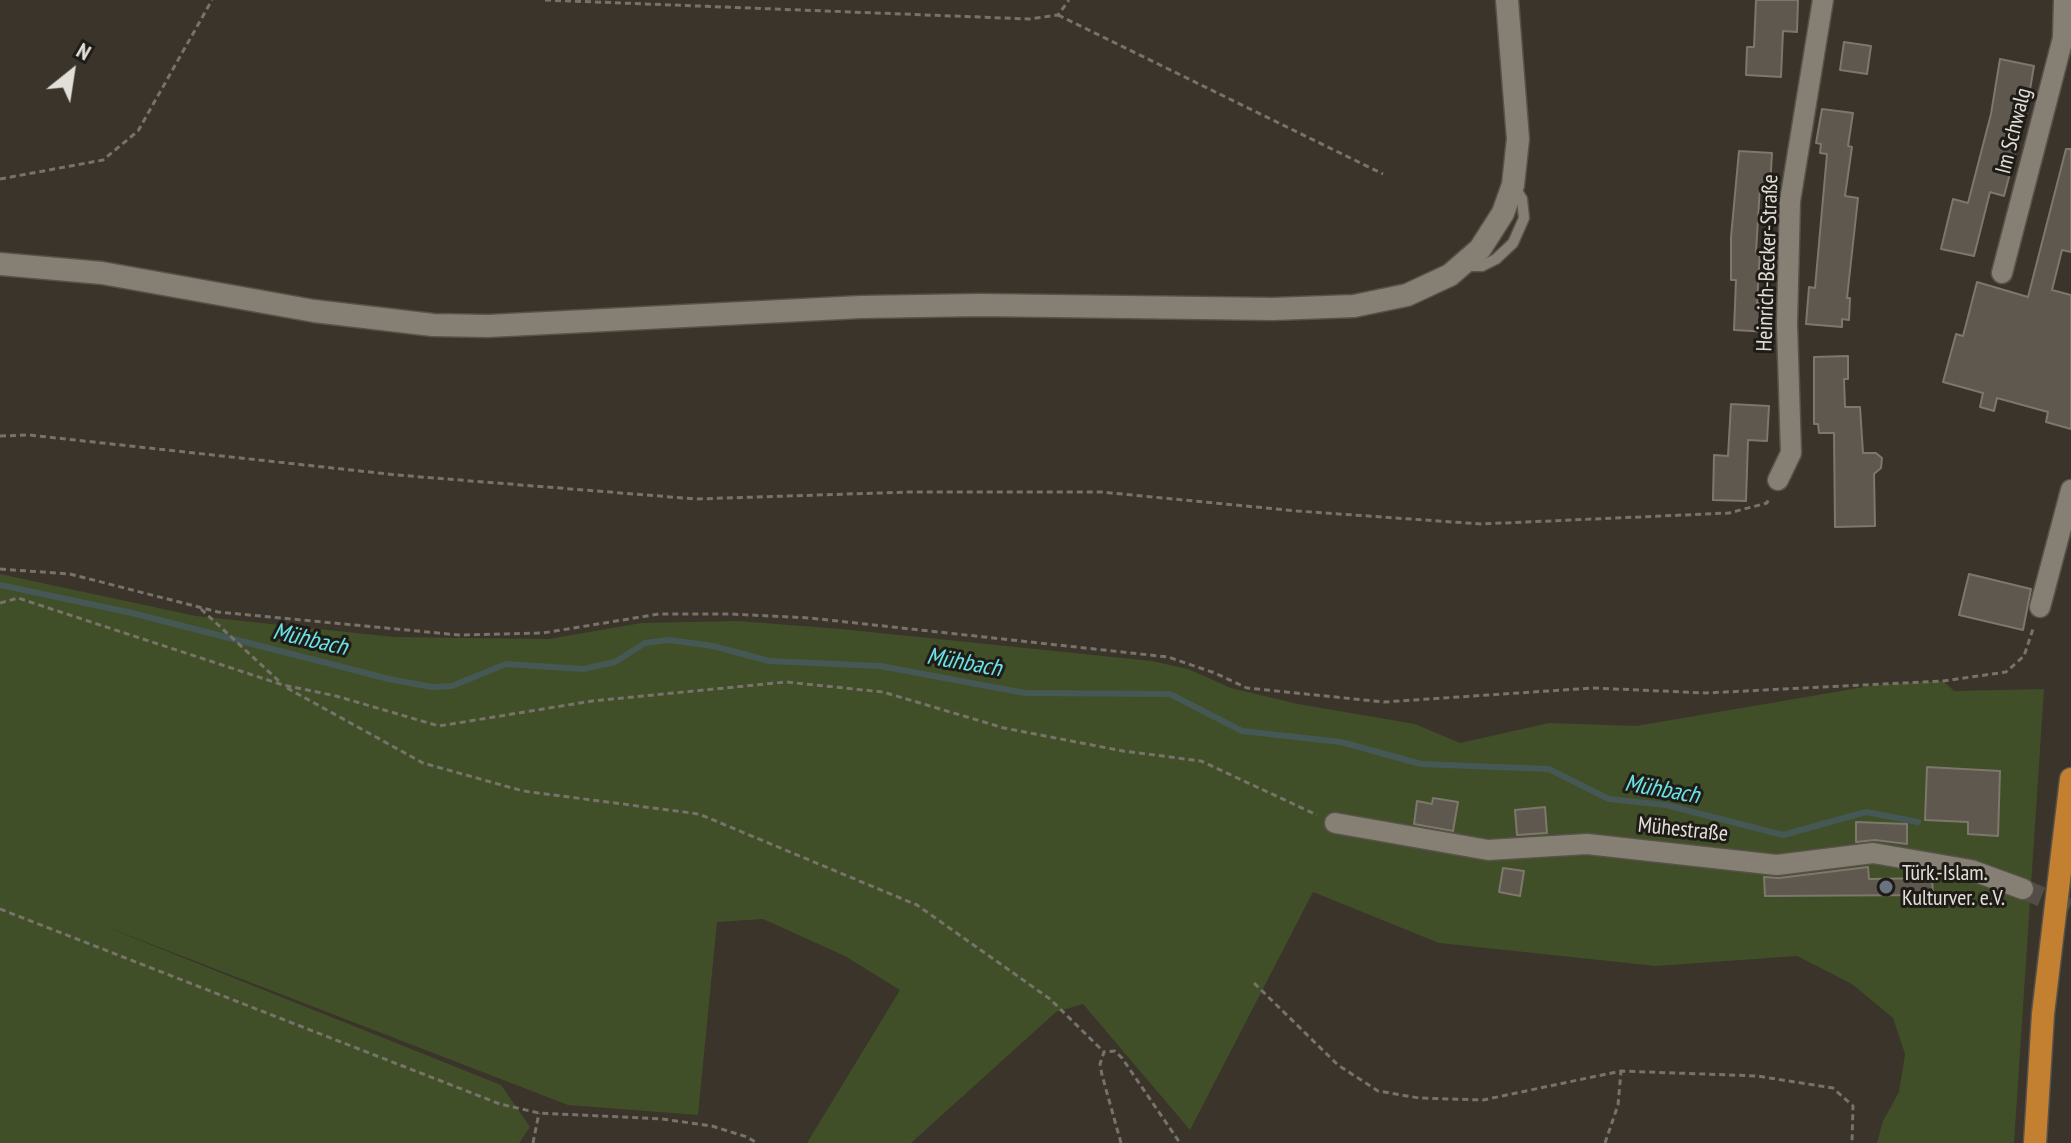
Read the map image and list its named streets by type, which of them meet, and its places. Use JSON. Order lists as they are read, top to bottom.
{
  "streets": {
    "street": ["Im Schwalg", "Heinrich-Becker-Straße", "Mühestraße"]
  },
  "water": ["Mühbach"],
  "places": ["Türk.-Islam. Kulturver. e.V."],
  "north": "top right"
}
